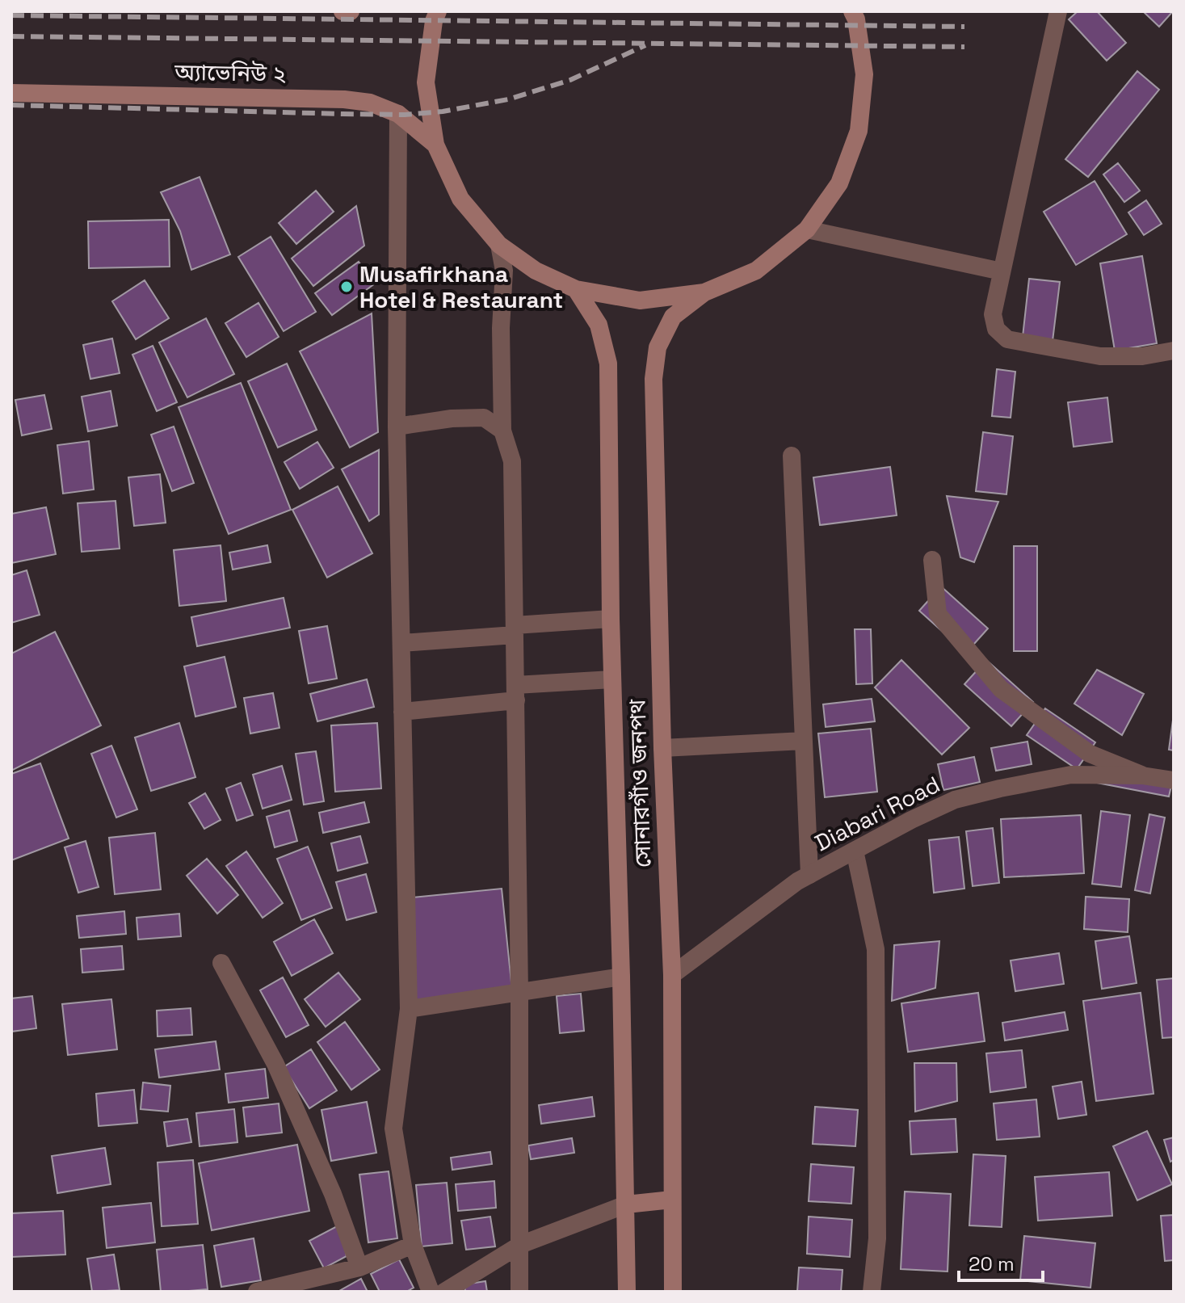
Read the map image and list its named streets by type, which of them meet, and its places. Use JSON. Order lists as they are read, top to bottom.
{
  "streets": {
    "main road": ["অ্যাভেনিউ ২", "সোনারগাঁও জনপথ"],
    "street": ["Diabari Road"]
  },
  "crossings": [
    ["অ্যাভেনিউ ২", "সোনারগাঁও জনপথ"],
    ["সোনারগাঁও জনপথ", "Diabari Road"]
  ],
  "places": ["Musafirkhana Hotel & Restaurant"],
  "scale_bar": "20 m"
}
